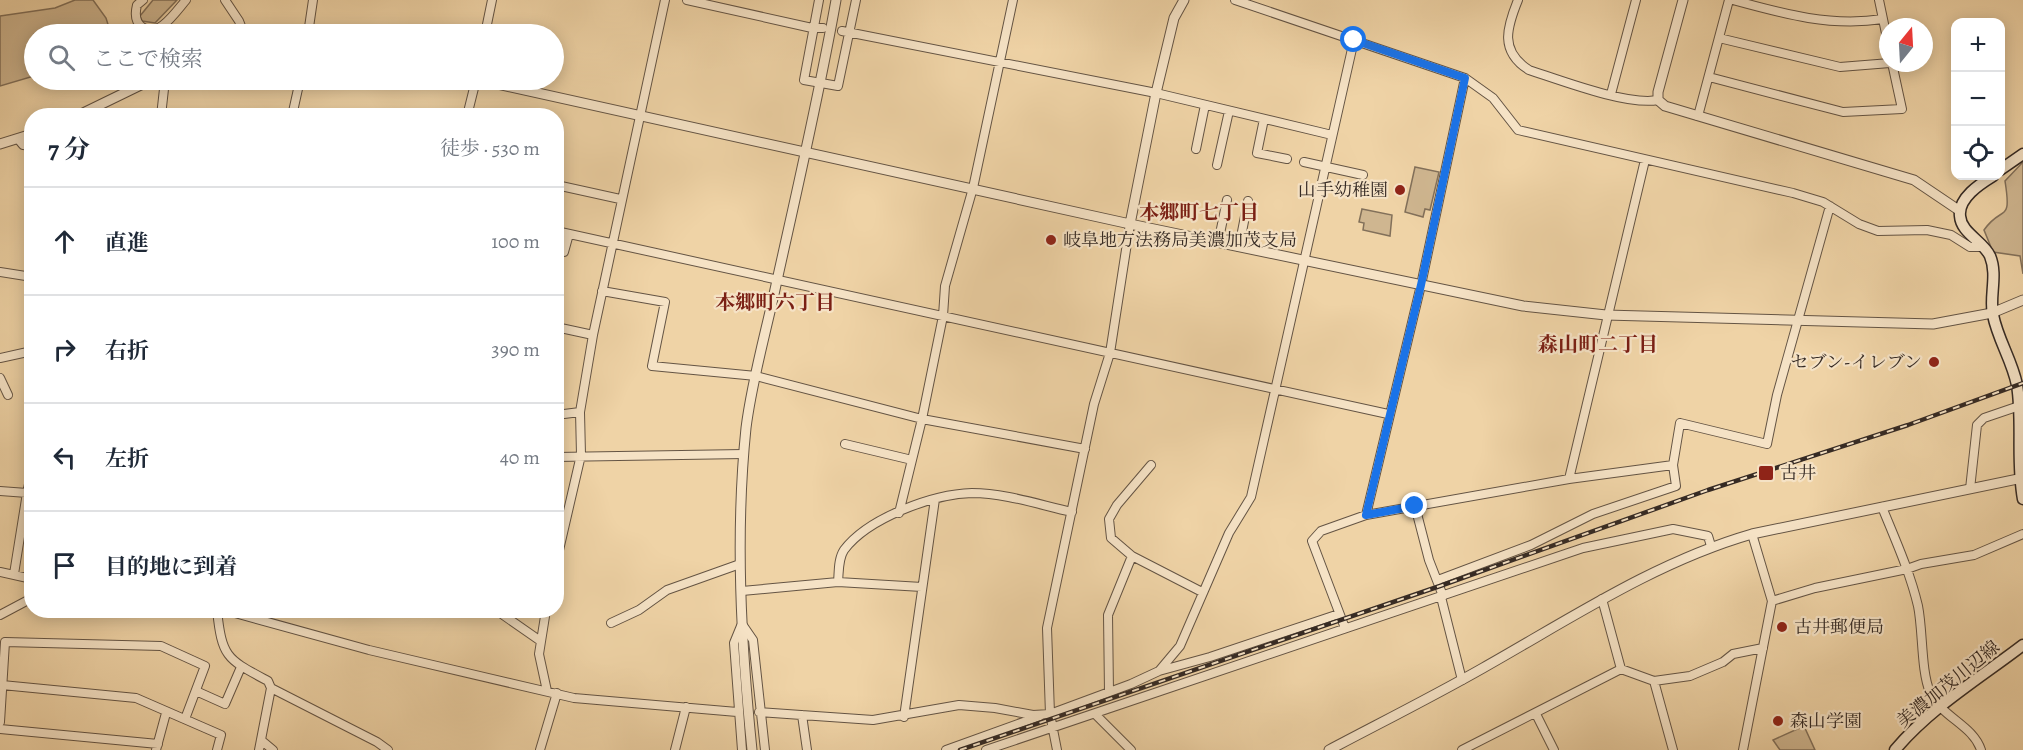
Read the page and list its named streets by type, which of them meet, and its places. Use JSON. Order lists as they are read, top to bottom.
{
  "streets": {
    "main road": ["美濃加茂川辺線"]
  },
  "districts": ["本郷町七丁目", "本郷町六丁目", "森山町二丁目"],
  "places": {
    "other": [
      "山手幼稚園",
      "岐阜地方法務局美濃加茂支局",
      "セブン-イレブン",
      "古井郵便局",
      "森山学園"
    ],
    "transit": ["古井"]
  },
  "north": "top",
  "page": {
    "map_buttons": ["+", "−"],
    "search": "ここで検索",
    "heading": ["7 分", "徒歩 · 530 m"],
    "list": [
      ["直進", "100 m"],
      ["右折", "390 m"],
      ["左折", "40 m"],
      "目的地に到着"
    ]
  }
}
